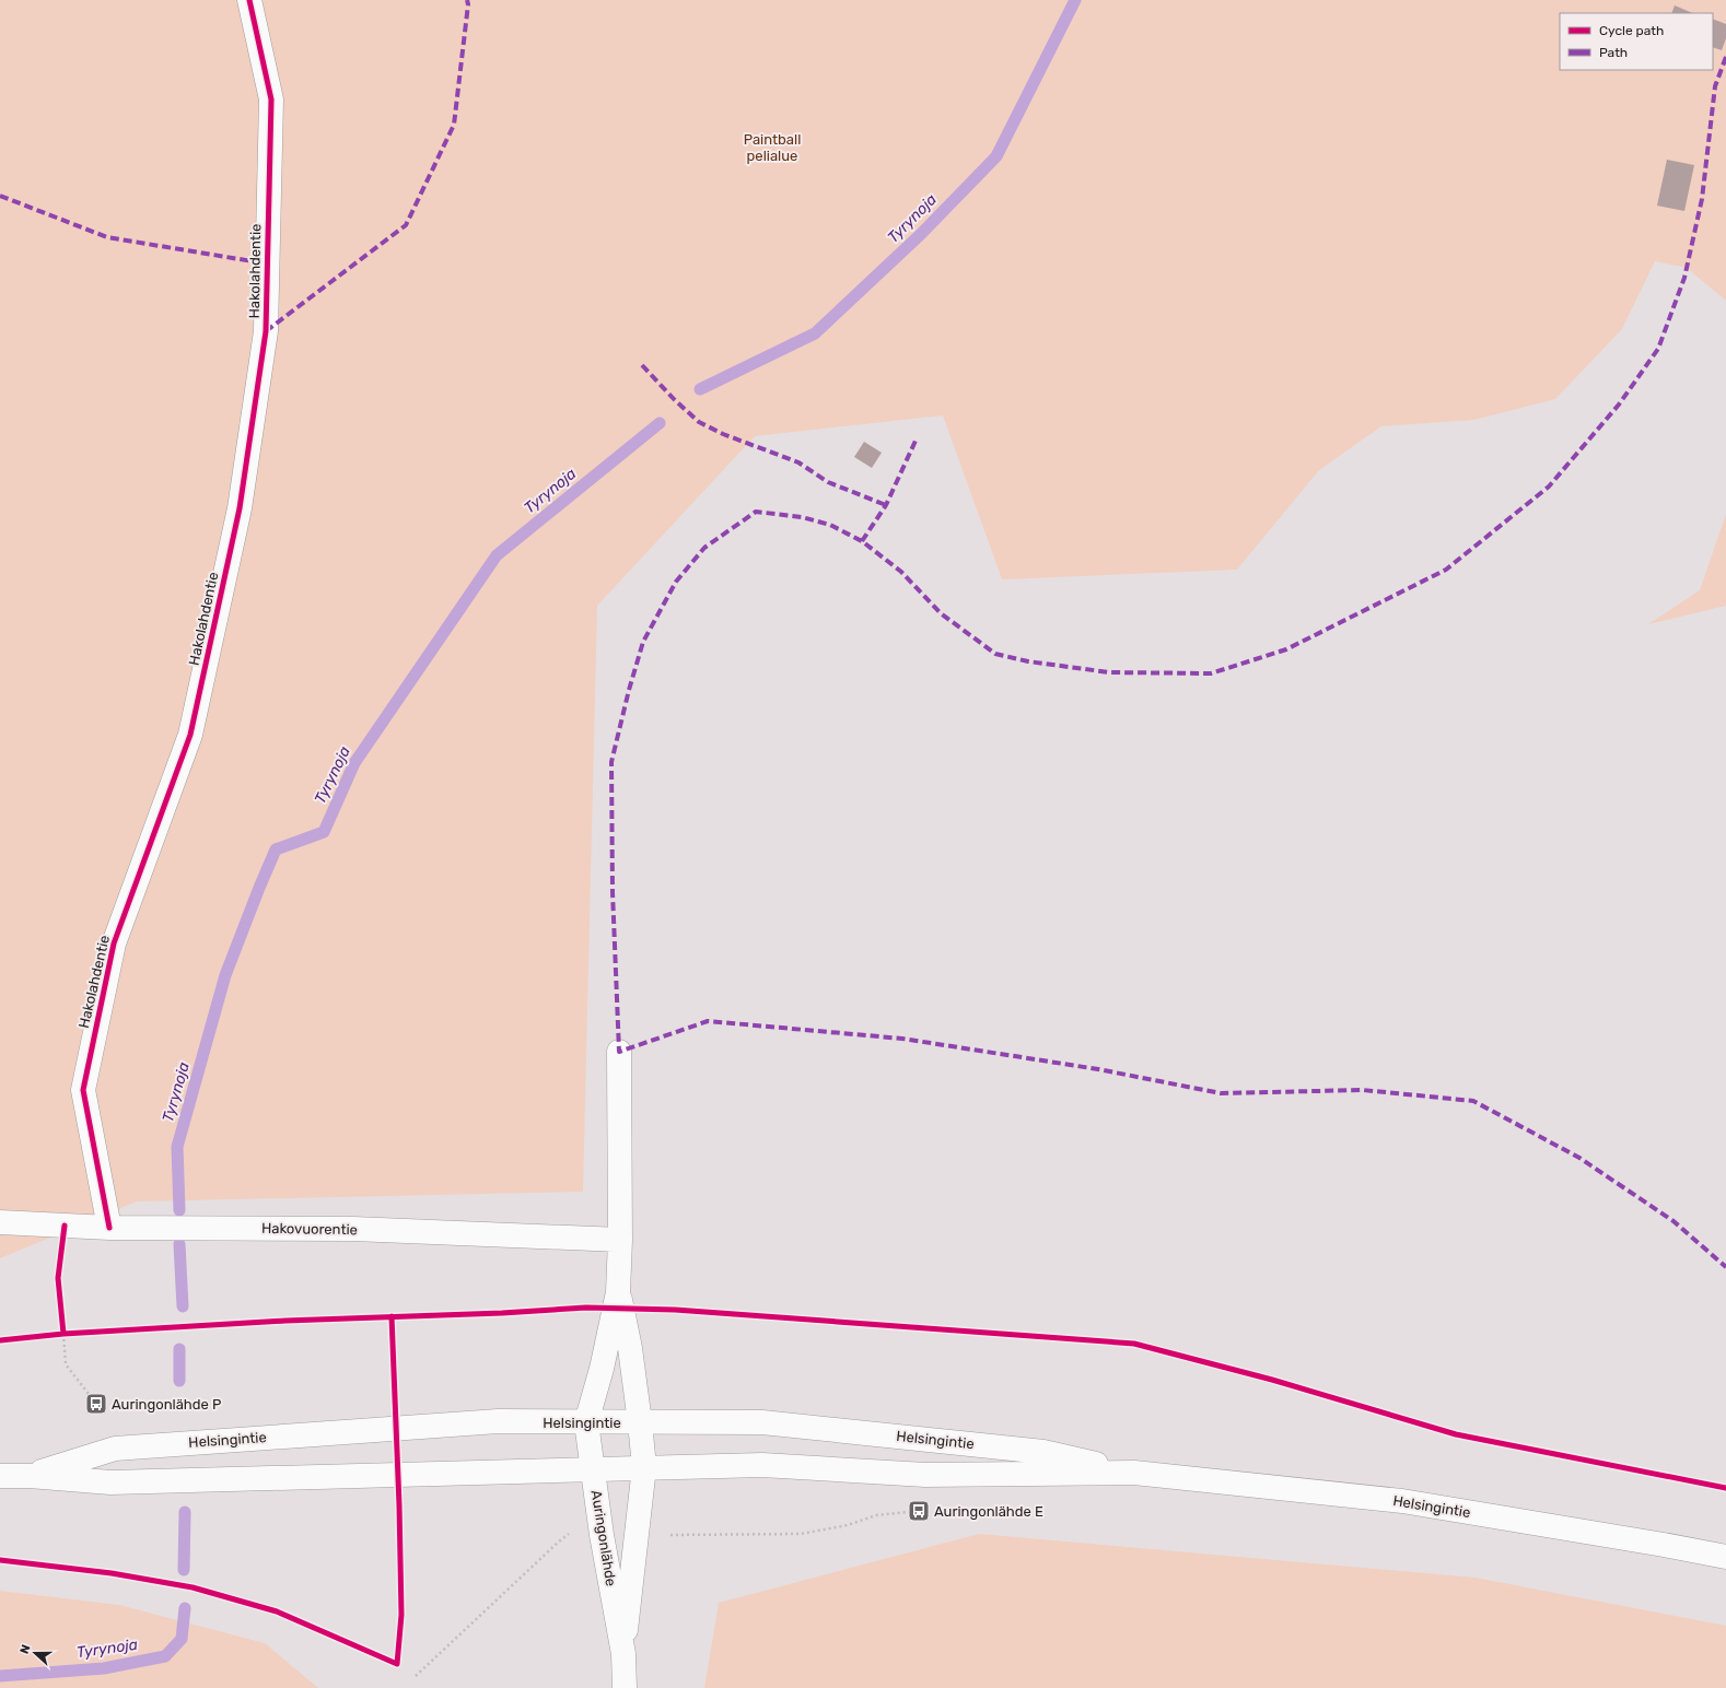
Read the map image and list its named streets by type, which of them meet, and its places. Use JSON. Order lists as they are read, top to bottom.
{
  "streets": {
    "street": [
      "Hakolahdentie",
      "Hakovuorentie",
      "Helsingintie",
      "Auringonlähde"
    ]
  },
  "crossings": [
    ["Hakolahdentie", "Hakovuorentie"],
    ["Helsingintie", "Auringonlähde"]
  ],
  "water": ["Tyrynoja"],
  "parks": ["Paintball pelialue"],
  "places": {
    "bus stop": ["Auringonlähde P", "Auringonlähde E"]
  },
  "legend": ["Cycle path", "Path"],
  "north": "left"
}
